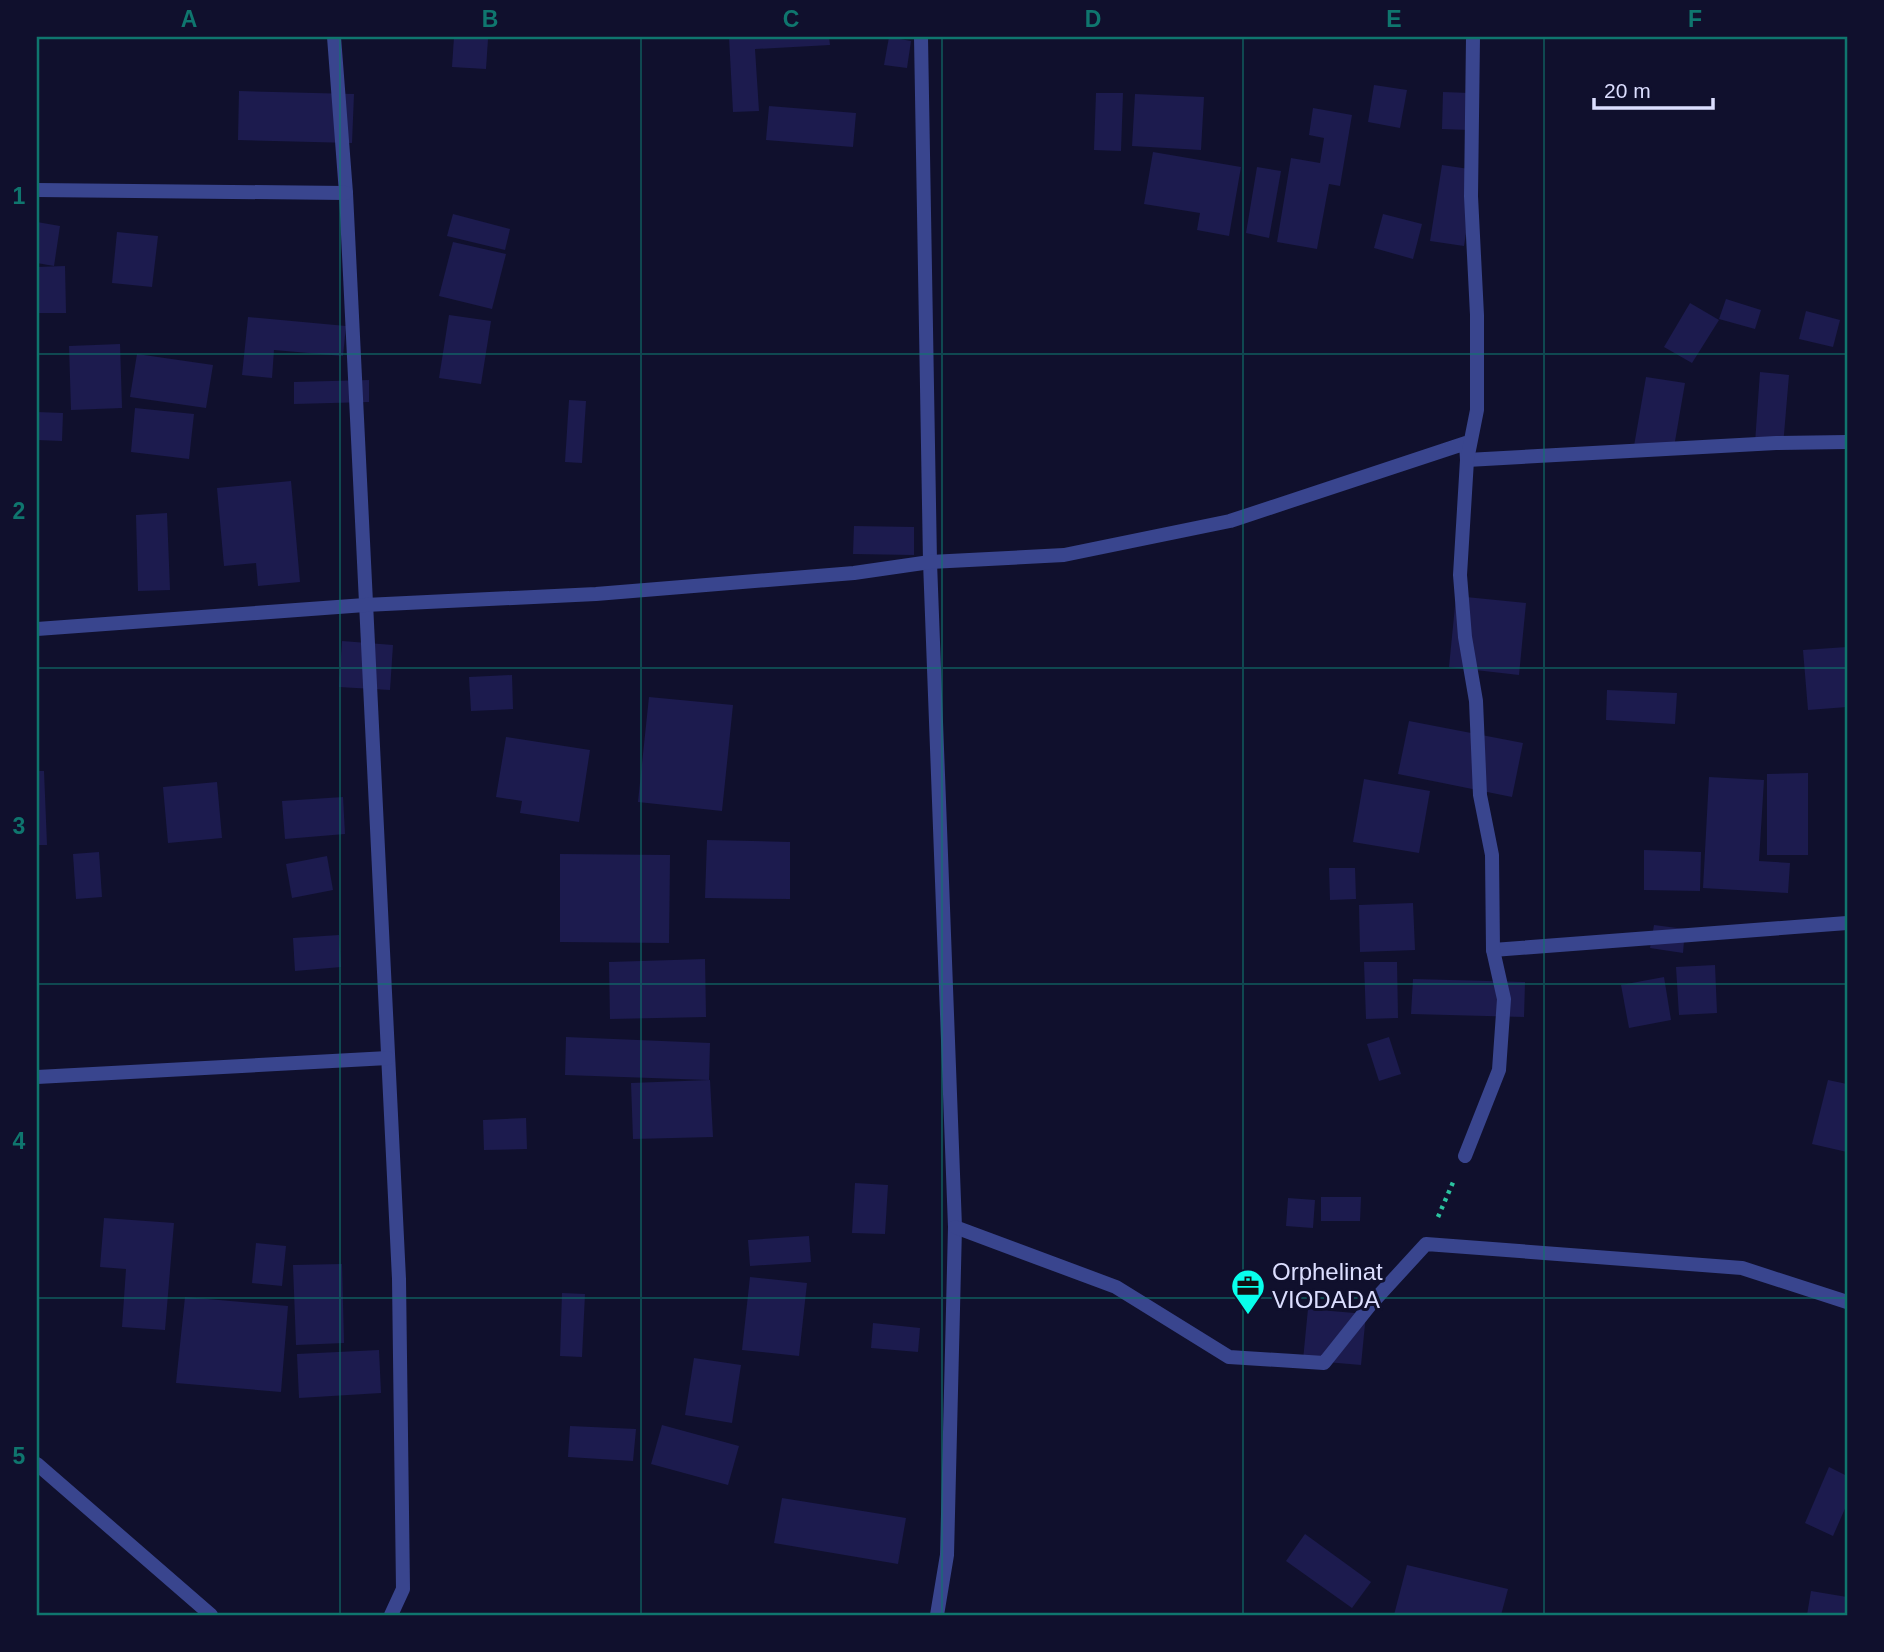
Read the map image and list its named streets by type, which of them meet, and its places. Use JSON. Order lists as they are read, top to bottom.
{
  "places": {
    "office": ["Orphelinat VIODADA"]
  },
  "scale_bar": "20 m",
  "grid": {
    "columns": [
      "A",
      "B",
      "C",
      "D",
      "E",
      "F"
    ],
    "rows": [
      "1",
      "2",
      "3",
      "4",
      "5"
    ]
  }
}
